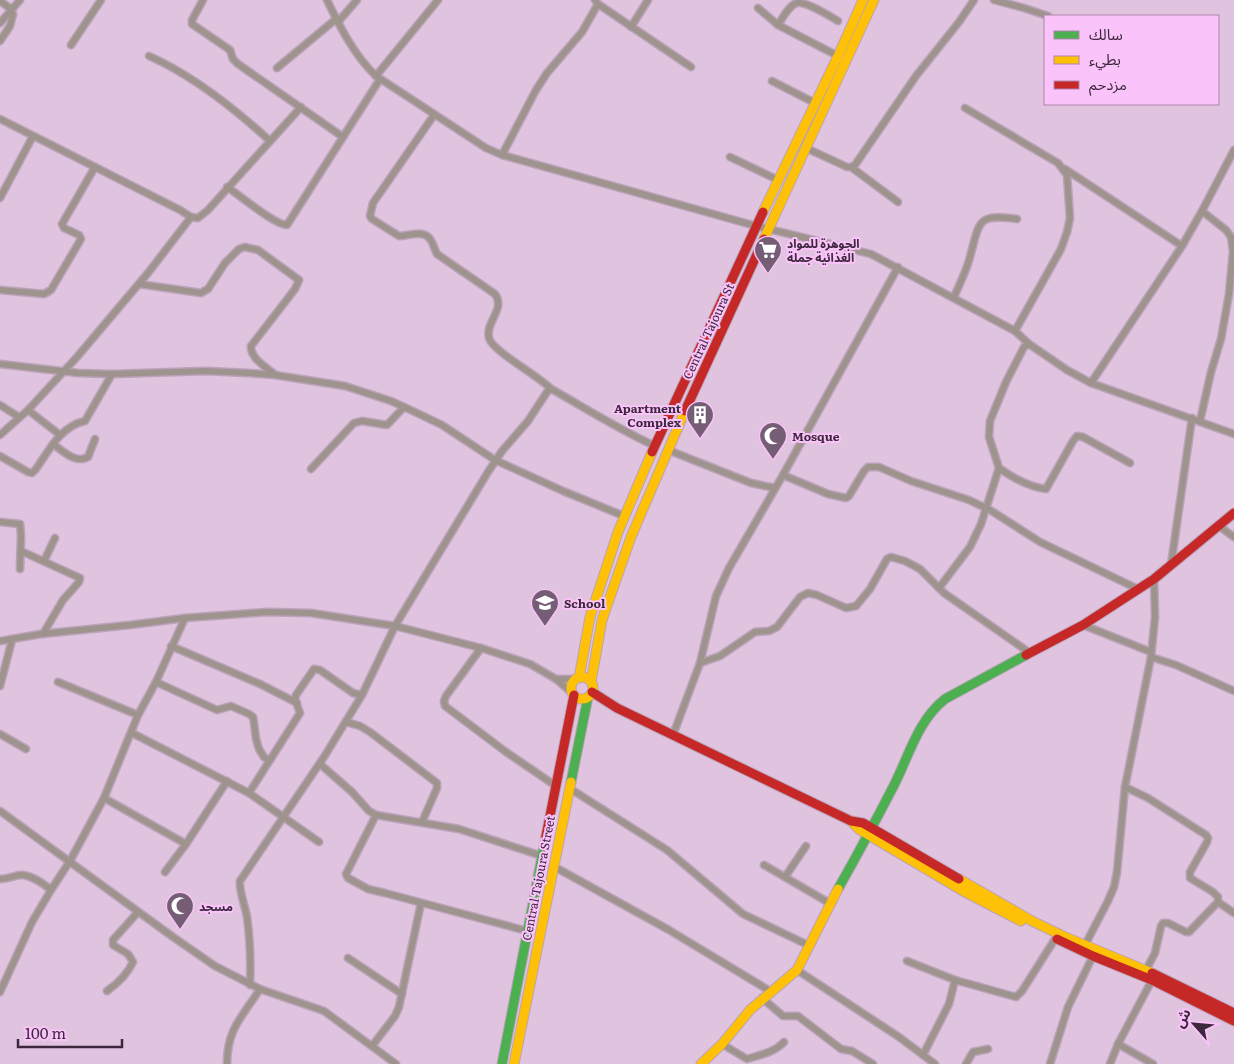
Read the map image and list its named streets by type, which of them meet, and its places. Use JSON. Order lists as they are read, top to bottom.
{
  "streets": {
    "main road": ["Central Tajoura St", "Central Tajoura Street"]
  },
  "crossings": [
    ["Central Tajoura St", "Central Tajoura Street"]
  ],
  "places": {
    "supermarket": ["الجوهرة للمواد الغذائية جملة"],
    "building": ["Apartment Complex"],
    "mosque": ["Mosque", "مسجد"],
    "school or university": ["School"]
  },
  "legend": ["سالك", "بطيء", "مزدحم"],
  "scale_bar": "100 m",
  "north": "top left"
}
